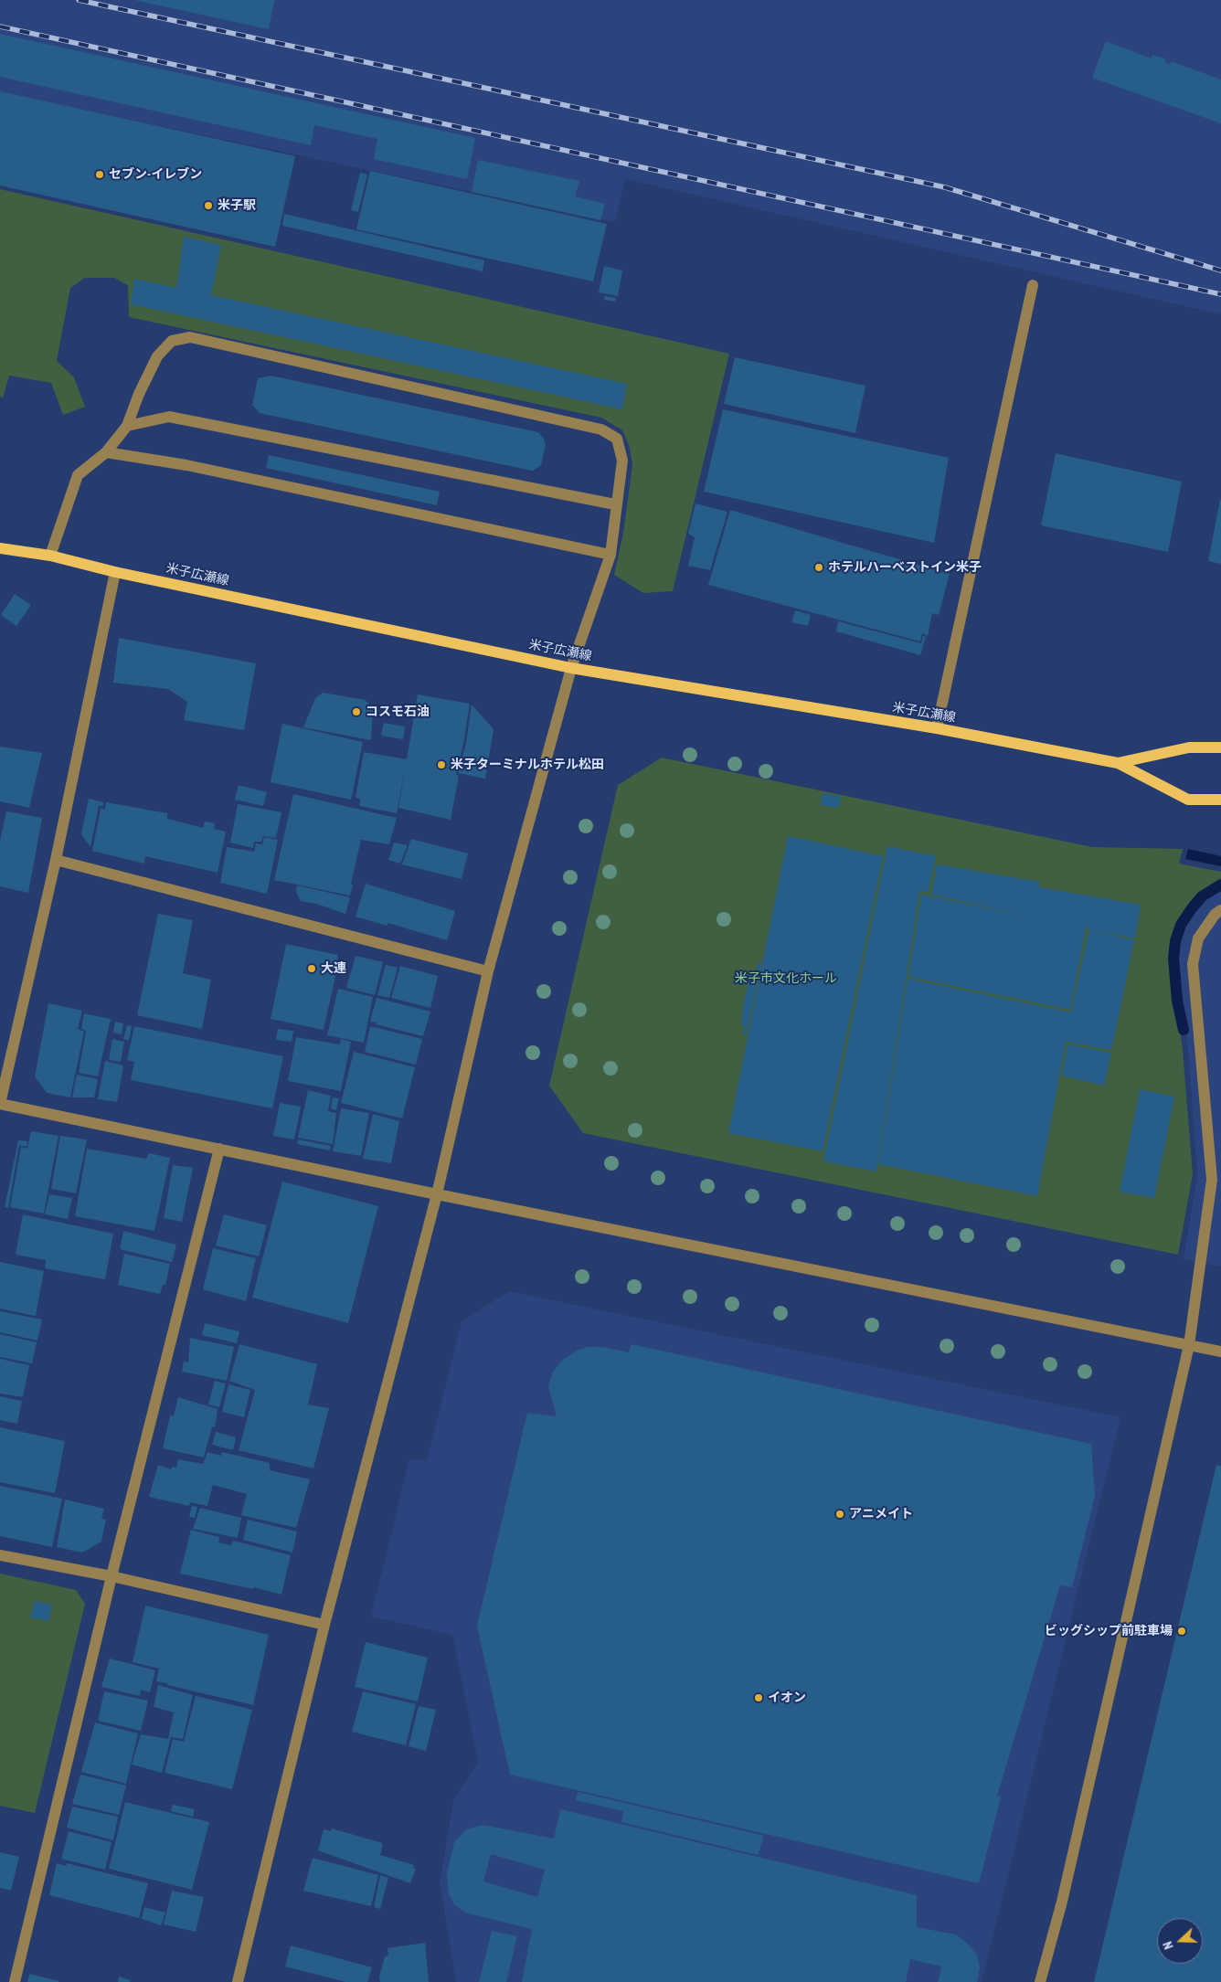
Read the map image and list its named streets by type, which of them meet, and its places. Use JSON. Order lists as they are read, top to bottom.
{
  "streets": {
    "main road": ["米子広瀬線"]
  },
  "parks": ["米子市文化ホール"],
  "places": [
    "セブン-イレブン",
    "米子駅",
    "ホテルハーベストイン米子",
    "コスモ石油",
    "米子ターミナルホテル松田",
    "大連",
    "アニメイト",
    "ビッグシップ前駐車場",
    "イオン"
  ],
  "north": "left"
}
